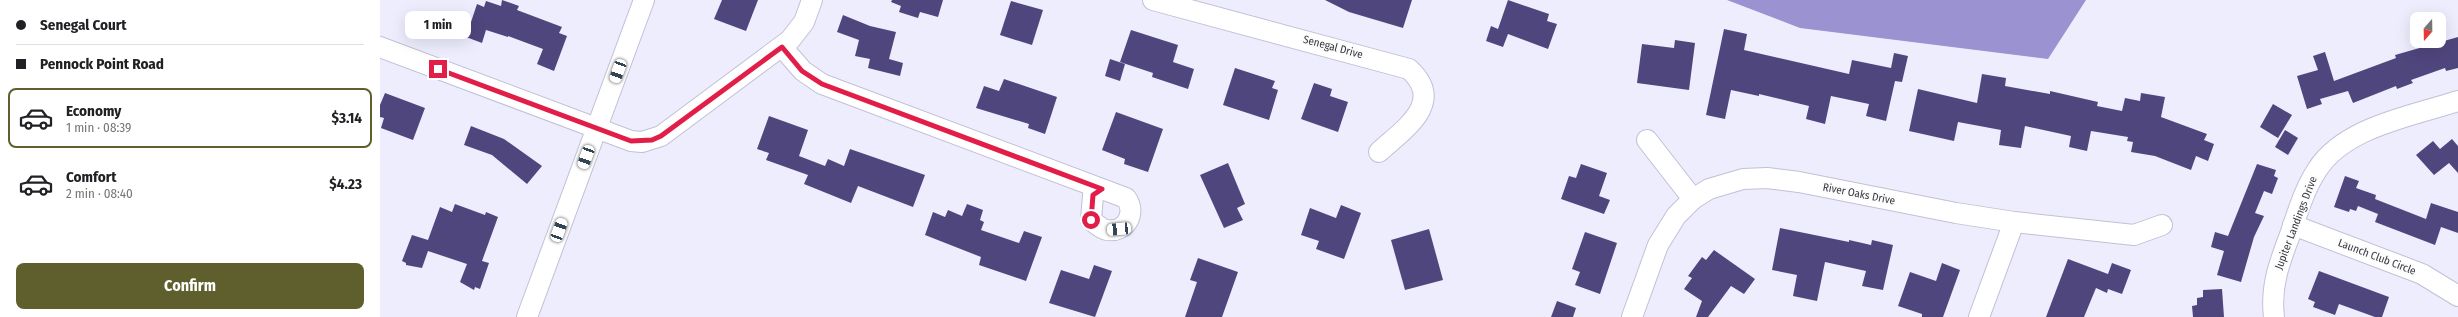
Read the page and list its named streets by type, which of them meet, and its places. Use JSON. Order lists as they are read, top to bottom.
{
  "streets": {
    "street": [
      "Senegal Drive",
      "River Oaks Drive",
      "Jupiter Landings Drive",
      "Launch Club Circle"
    ]
  },
  "crossings": [
    ["Jupiter Landings Drive", "Launch Club Circle"]
  ],
  "north": "bottom",
  "page": {
    "banner": ["Senegal Court", "Pennock Point Road"],
    "bubble": "1 min",
    "list": [
      {
        "name": "Economy",
        "note": "1 min · 08:39",
        "value": "$3.14"
      },
      {
        "name": "Comfort",
        "note": "2 min · 08:40",
        "value": "$4.23"
      }
    ],
    "buttons": "Confirm"
  }
}
